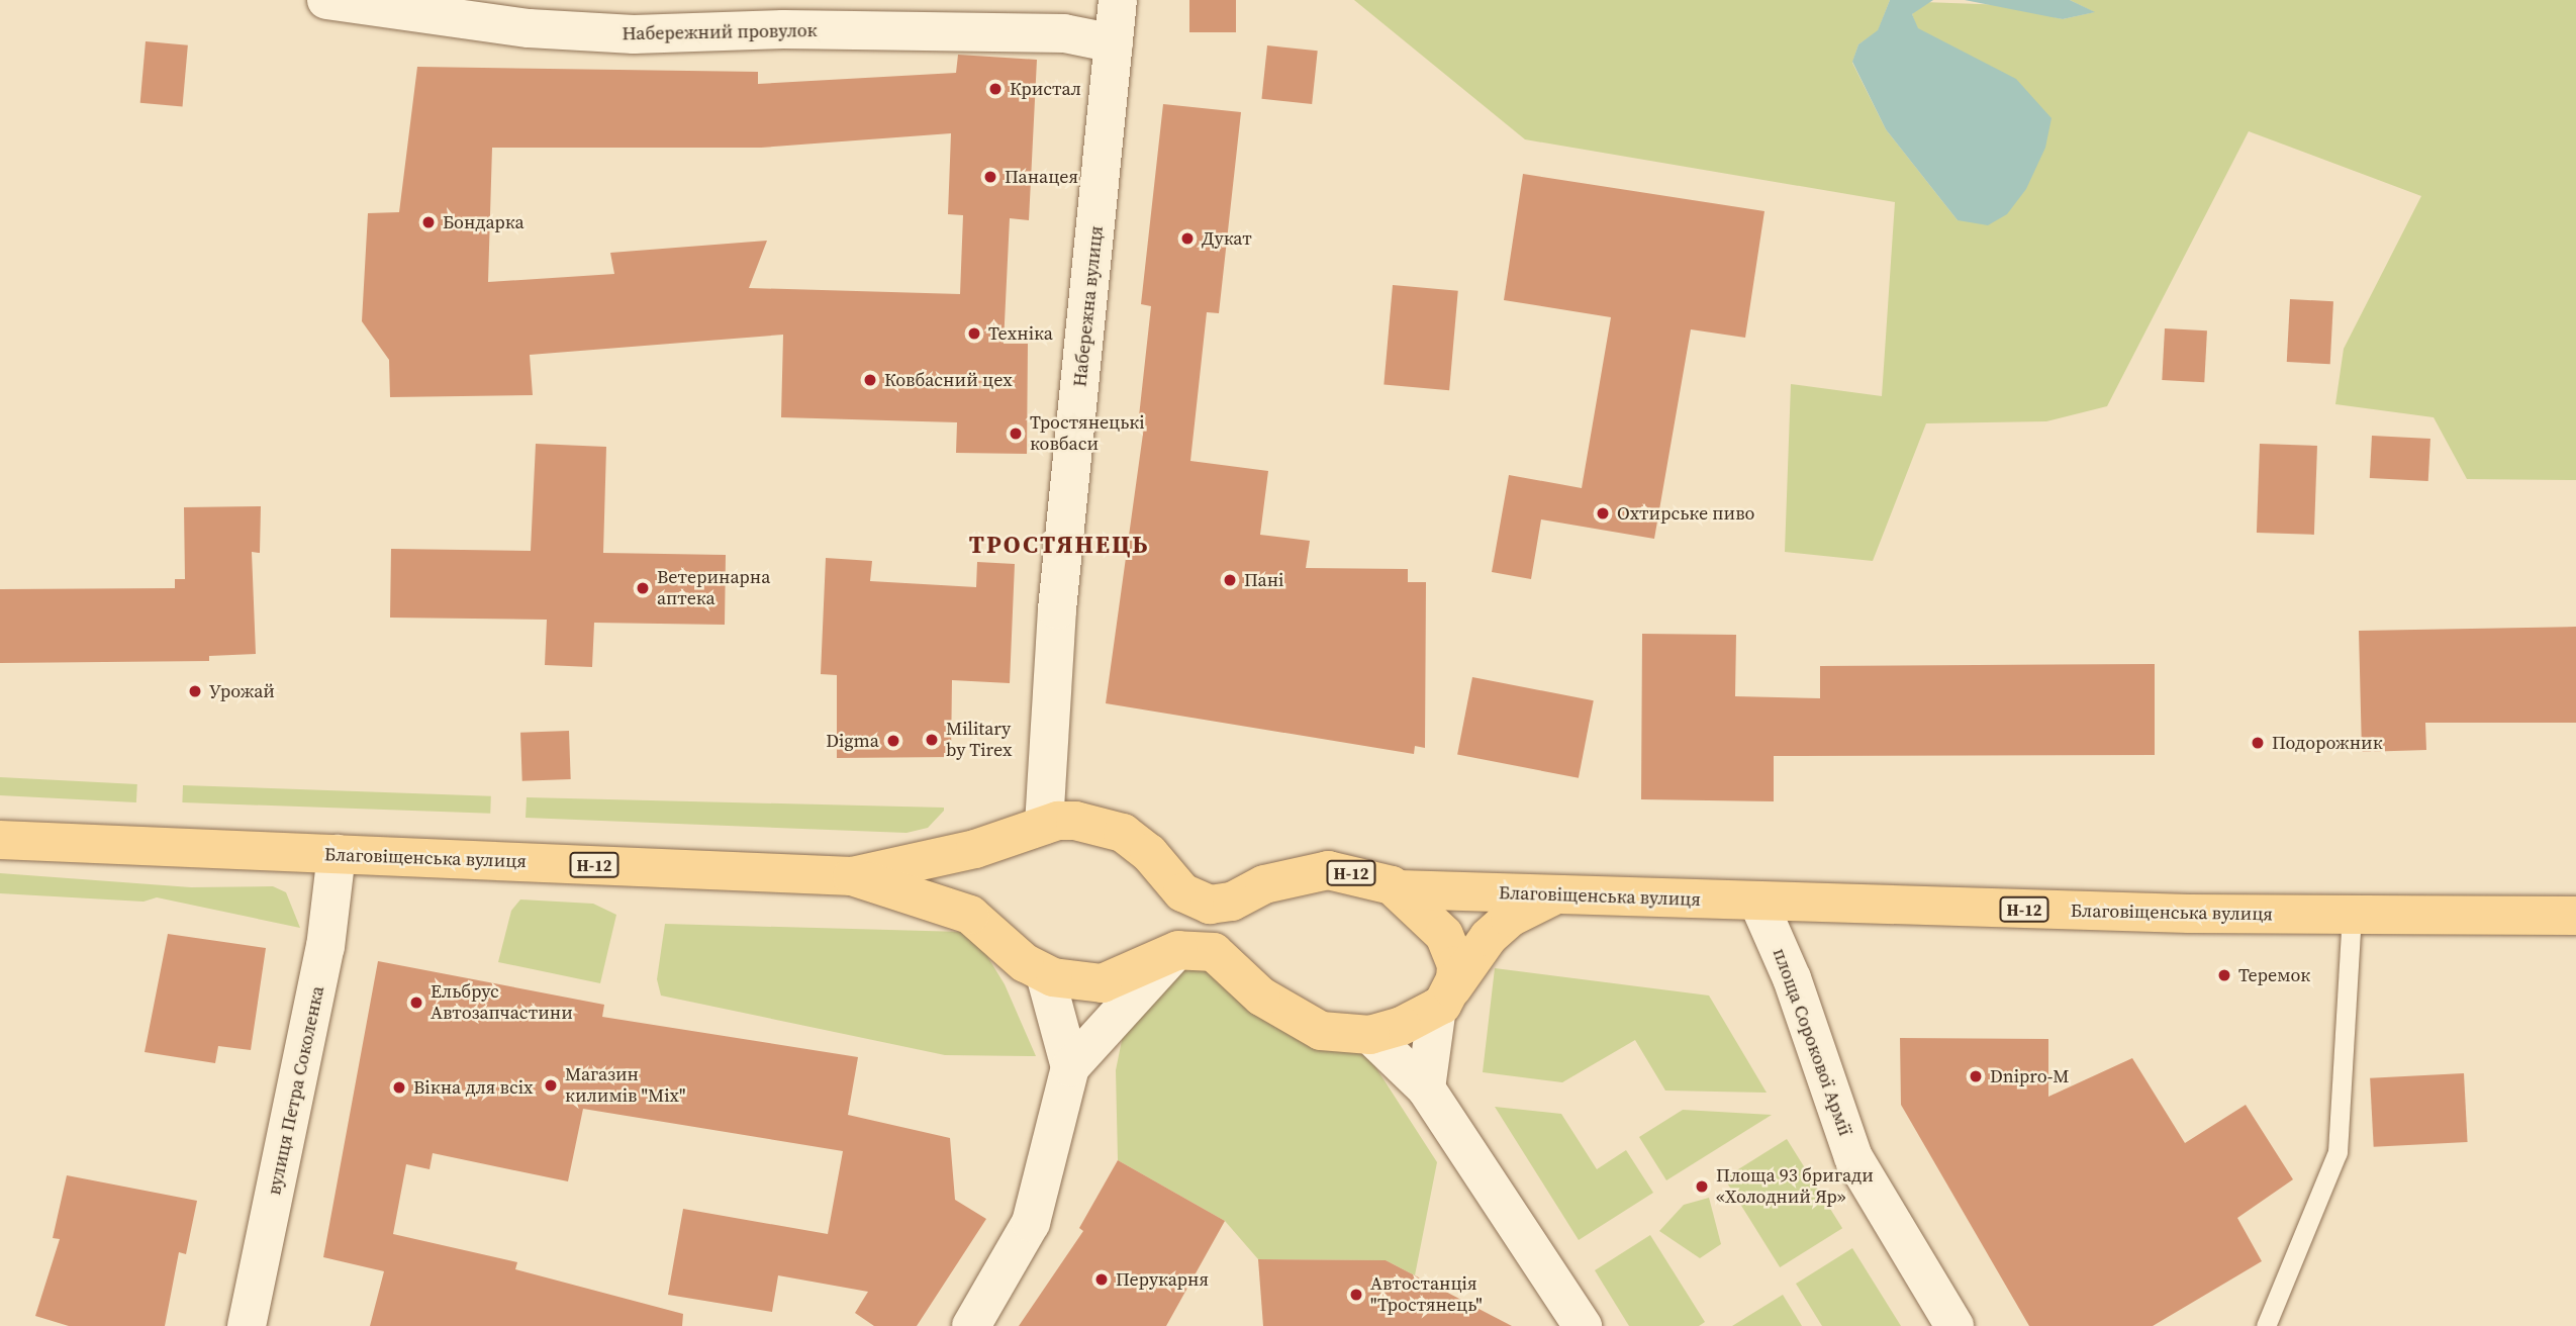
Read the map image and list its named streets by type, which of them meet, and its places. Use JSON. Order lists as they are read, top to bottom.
{
  "streets": {
    "main road": ["Благовіщенська вулиця", "Н-12"],
    "street": [
      "Набережний провулок",
      "Набережна вулиця",
      "площа Сорокової Армії",
      "вулиця Петра Соколенка"
    ]
  },
  "crossings": [
    ["Набережний провулок", "Набережна вулиця"],
    ["Набережна вулиця", "Благовіщенська вулиця"],
    ["Благовіщенська вулиця", "Н-12"],
    ["Благовіщенська вулиця", "площа Сорокової Армії"],
    ["Благовіщенська вулиця", "вулиця Петра Соколенка"]
  ],
  "districts": ["ТРОСТЯНЕЦЬ"],
  "places": [
    "Кристал",
    "Панацея",
    "Бондарка",
    "Дукат",
    "Техніка",
    "Ковбасний цех",
    "Тростянецькі ковбаси",
    "Охтирське пиво",
    "Пані",
    "Ветеринарна аптека",
    "Урожай",
    "Military by Tirex",
    "Digma",
    "Подорожник",
    "Теремок",
    "Ельбрус Автозапчастини",
    "Dnipro-M",
    "Магазин килимів \"Mix\"",
    "Вікна для всіх",
    "Площа 93 бригади «Холодний Яр»",
    "Перукарня",
    "Автостанція \"Тростянець\""
  ]
}
